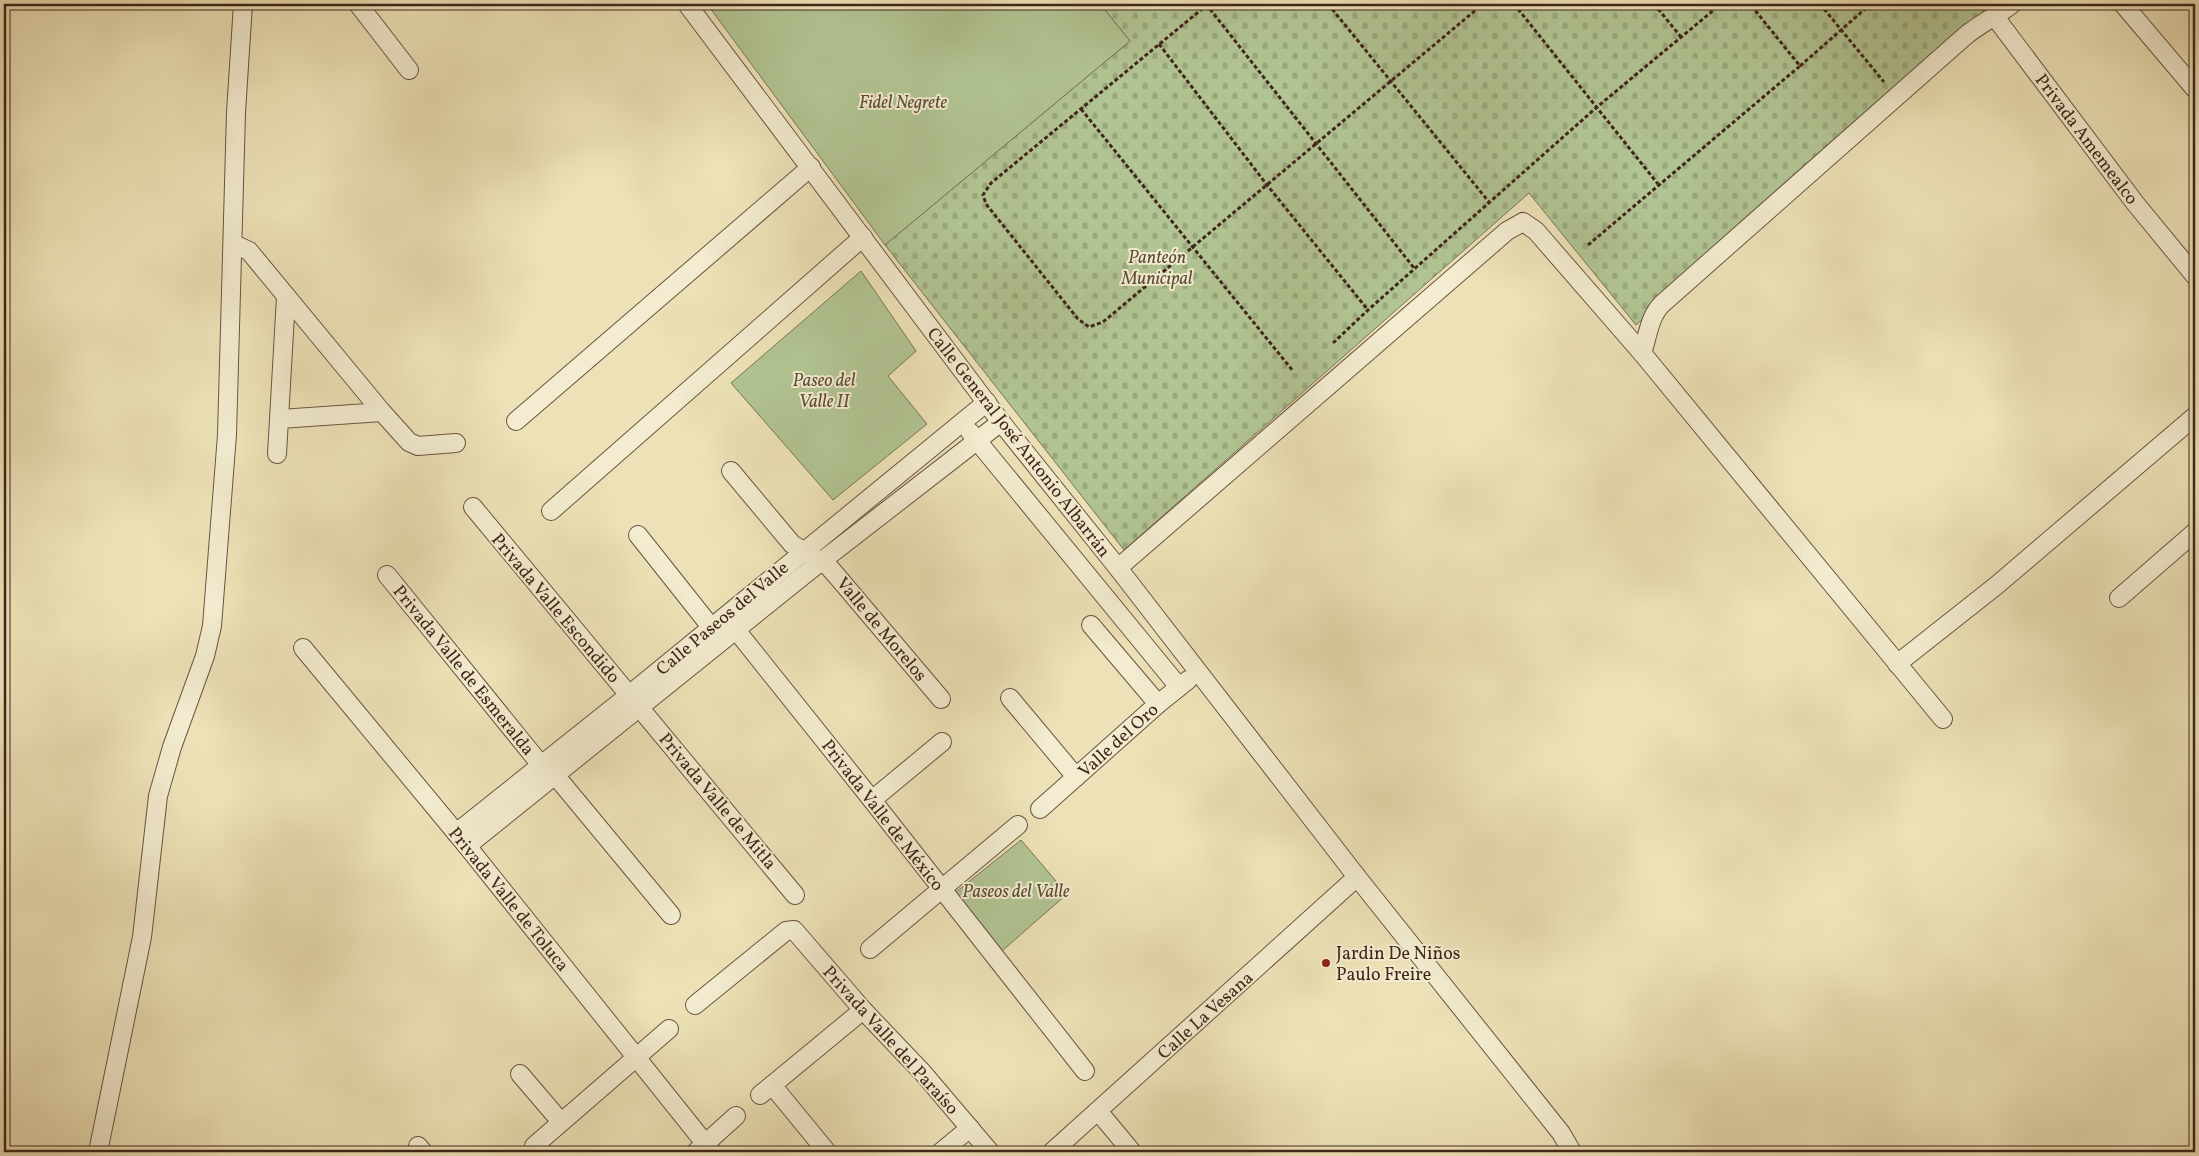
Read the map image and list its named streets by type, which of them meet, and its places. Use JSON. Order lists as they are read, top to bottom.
{
  "streets": {
    "street": [
      "Privada Amemealco",
      "Calle General José Antonio Albarrán",
      "Privada Valle Escondido",
      "Calle Paseos del Valle",
      "Valle de Morelos",
      "Privada Valle de Esmeralda",
      "Valle del Oro",
      "Privada Valle de Mitla",
      "Privada Valle de México",
      "Privada Valle de Toluca",
      "Calle La Vesana",
      "Privada Valle del Paraíso"
    ]
  },
  "crossings": [
    ["Calle General José Antonio Albarrán", "Calle Paseos del Valle"],
    ["Calle General José Antonio Albarrán", "Valle del Oro"],
    ["Calle General José Antonio Albarrán", "Calle La Vesana"],
    ["Privada Valle Escondido", "Calle Paseos del Valle"],
    ["Privada Valle Escondido", "Privada Valle de Mitla"],
    ["Calle Paseos del Valle", "Valle de Morelos"],
    ["Calle Paseos del Valle", "Privada Valle de Esmeralda"],
    ["Calle Paseos del Valle", "Privada Valle de Mitla"],
    ["Calle Paseos del Valle", "Privada Valle de México"],
    ["Calle Paseos del Valle", "Privada Valle de Toluca"]
  ],
  "parks": [
    "Fidel Negrete",
    "Panteón Municipal",
    "Paseo del Valle II",
    "Paseos del Valle"
  ],
  "places": ["Jardin De Niños Paulo Freire"]
}
